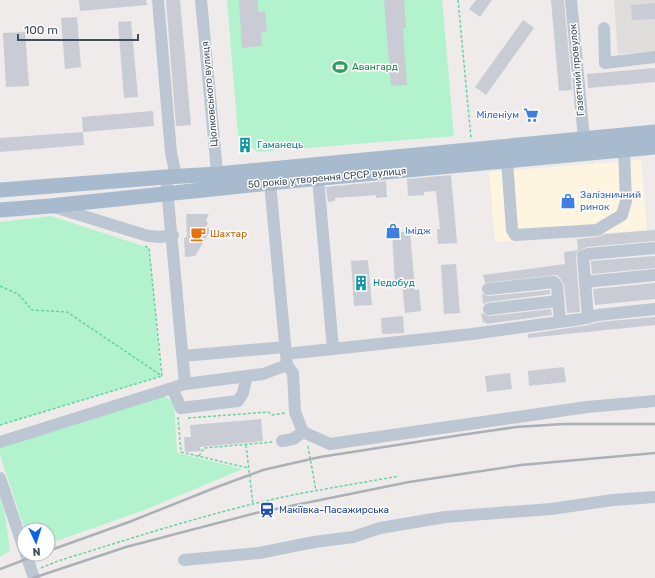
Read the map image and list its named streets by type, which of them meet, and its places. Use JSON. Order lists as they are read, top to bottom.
{
  "streets": {
    "main road": ["50 років утворення СРСР вулиця"],
    "street": ["Газетний провулок", "Ціолковського вулиця"]
  },
  "crossings": [
    ["Газетний провулок", "50 років утворення СРСР вулиця"],
    ["Ціолковського вулиця", "50 років утворення СРСР вулиця"]
  ],
  "places": {
    "sports": ["Авангард"],
    "supermarket": ["Міленіум"],
    "building": ["Гаманець", "Недобуд"],
    "shop": ["Залізничний ринок", "Імідж"],
    "cafe": ["Шахтар"],
    "station": ["Макіївка-Пасажирська"]
  },
  "scale_bar": "100 m",
  "north": "bottom"
}
